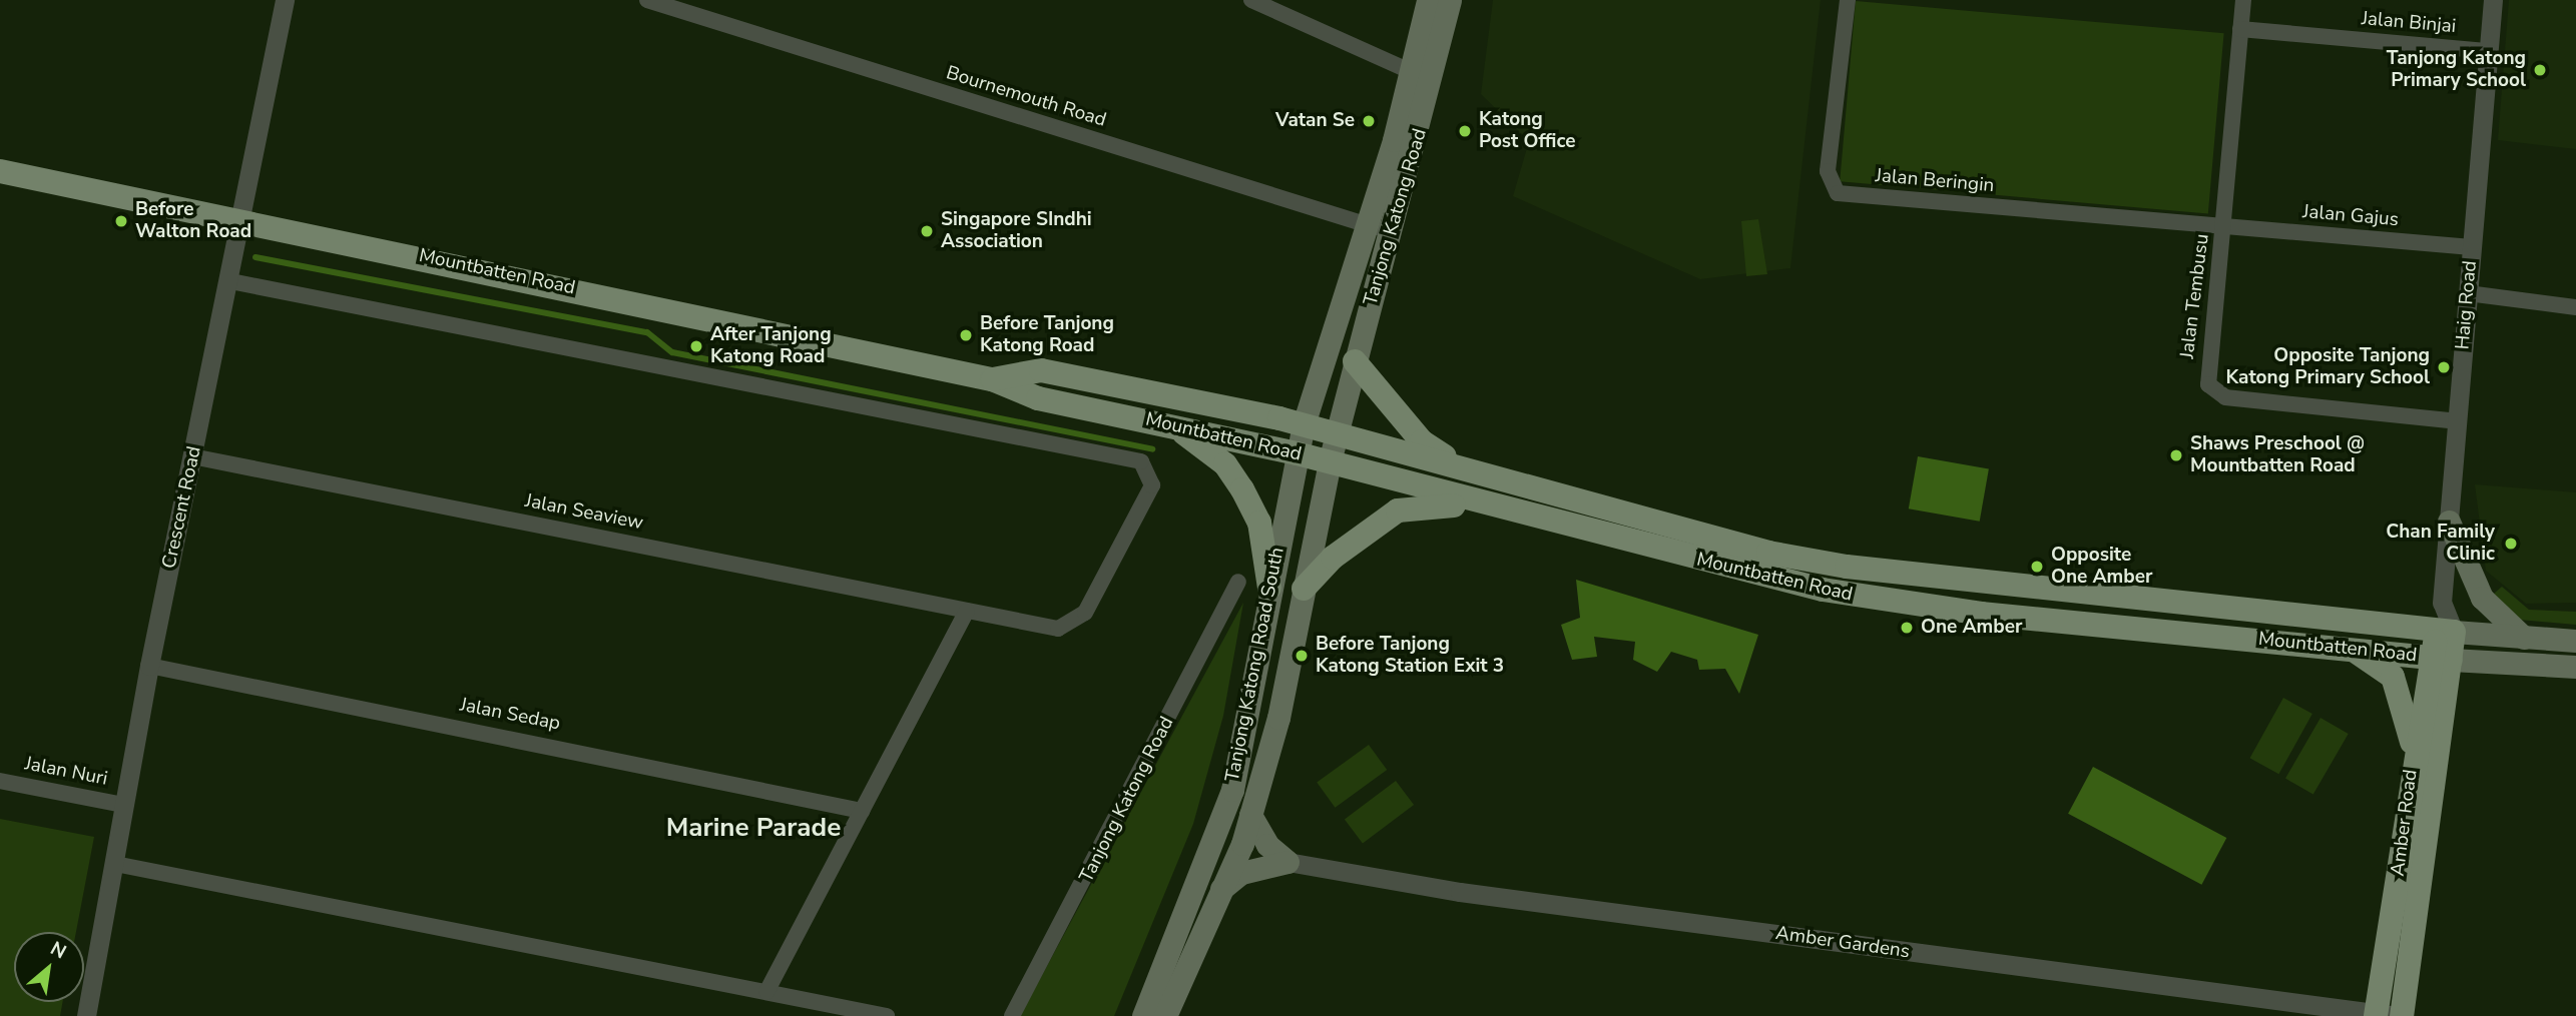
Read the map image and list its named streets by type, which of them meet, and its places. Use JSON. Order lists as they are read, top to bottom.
{
  "streets": {
    "main road": [
      "Tanjong Katong Road",
      "Mountbatten Road",
      "Tanjong Katong Road South",
      "Amber Road"
    ],
    "street": [
      "Jalan Binjai",
      "Bournemouth Road",
      "Jalan Beringin",
      "Jalan Gajus",
      "Jalan Tembusu",
      "Haig Road",
      "Crescent Road",
      "Jalan Seaview",
      "Jalan Sedap",
      "Jalan Nuri",
      "Amber Gardens"
    ]
  },
  "crossings": [
    ["Jalan Binjai", "Jalan Tembusu"],
    ["Jalan Binjai", "Haig Road"],
    ["Bournemouth Road", "Tanjong Katong Road"],
    ["Jalan Beringin", "Jalan Gajus"],
    ["Jalan Beringin", "Jalan Tembusu"],
    ["Jalan Gajus", "Jalan Tembusu"],
    ["Jalan Gajus", "Haig Road"],
    ["Tanjong Katong Road", "Mountbatten Road"],
    ["Tanjong Katong Road", "Tanjong Katong Road South"],
    ["Mountbatten Road", "Haig Road"],
    ["Mountbatten Road", "Crescent Road"],
    ["Mountbatten Road", "Tanjong Katong Road South"],
    ["Mountbatten Road", "Amber Road"],
    ["Jalan Tembusu", "Haig Road"],
    ["Haig Road", "Amber Road"],
    ["Crescent Road", "Jalan Seaview"],
    ["Crescent Road", "Jalan Sedap"],
    ["Crescent Road", "Jalan Nuri"],
    ["Amber Road", "Amber Gardens"]
  ],
  "districts": ["Marine Parade"],
  "places": [
    "Tanjong Katong Primary School",
    "Vatan Se",
    "Katong Post Office",
    "Before Walton Road",
    "Singapore SIndhi Association",
    "Before Tanjong Katong Road",
    "After Tanjong Katong Road",
    "Opposite Tanjong Katong Primary School",
    "Shaws Preschool @ Mountbatten Road",
    "Chan Family Clinic",
    "Opposite One Amber",
    "One Amber",
    "Before Tanjong Katong Station Exit 3"
  ],
  "north": "top right"
}
